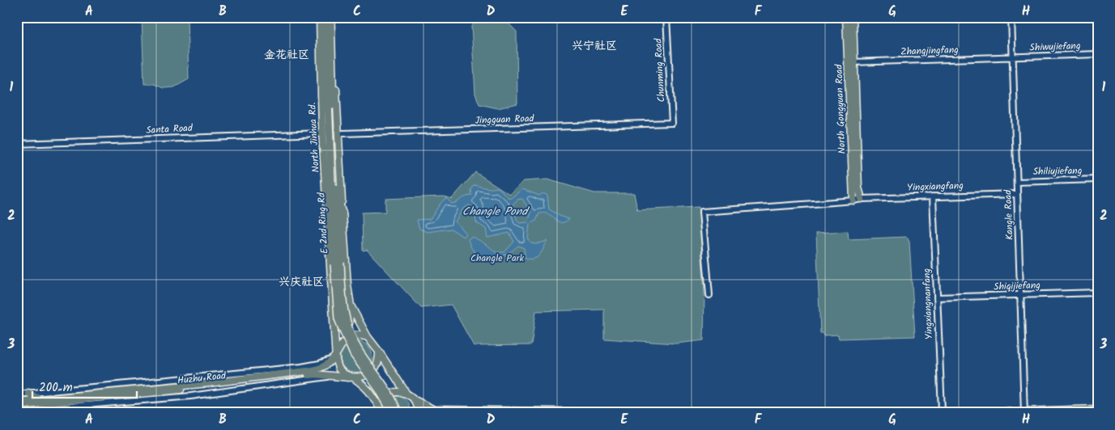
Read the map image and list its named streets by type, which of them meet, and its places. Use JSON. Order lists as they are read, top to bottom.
{
  "streets": {
    "highway": ["E 2nd Ring Rd"],
    "main road": ["North Gongyuan Road", "North Jinhua Rd.", "Huzhu Road"],
    "street": [
      "Shiwujiefang",
      "Zhangjingfang",
      "Chunming Road",
      "Jingguan Road",
      "Santa Road",
      "Shiliujiefang",
      "Yingxiangfang",
      "Kangle Road",
      "Shiqijiefang",
      "Yingxiangnanfang"
    ]
  },
  "crossings": [
    ["Shiwujiefang", "Zhangjingfang"],
    ["Shiwujiefang", "Kangle Road"],
    ["Zhangjingfang", "North Gongyuan Road"],
    ["Zhangjingfang", "Kangle Road"],
    ["Chunming Road", "Jingguan Road"],
    ["North Gongyuan Road", "Yingxiangfang"],
    ["Santa Road", "North Jinhua Rd."],
    ["North Jinhua Rd.", "Huzhu Road"],
    ["Shiliujiefang", "Kangle Road"],
    ["Yingxiangfang", "Kangle Road"],
    ["Yingxiangfang", "Yingxiangnanfang"],
    ["Kangle Road", "Shiqijiefang"],
    ["Shiqijiefang", "Yingxiangnanfang"]
  ],
  "districts": ["兴宁社区", "金花社区", "兴庆社区"],
  "water": ["Changle Pond"],
  "parks": ["Changle Park"],
  "scale_bar": "200 m",
  "grid": {
    "columns": [
      "A",
      "B",
      "C",
      "D",
      "E",
      "F",
      "G",
      "H"
    ],
    "rows": ["1", "2", "3"]
  }
}
